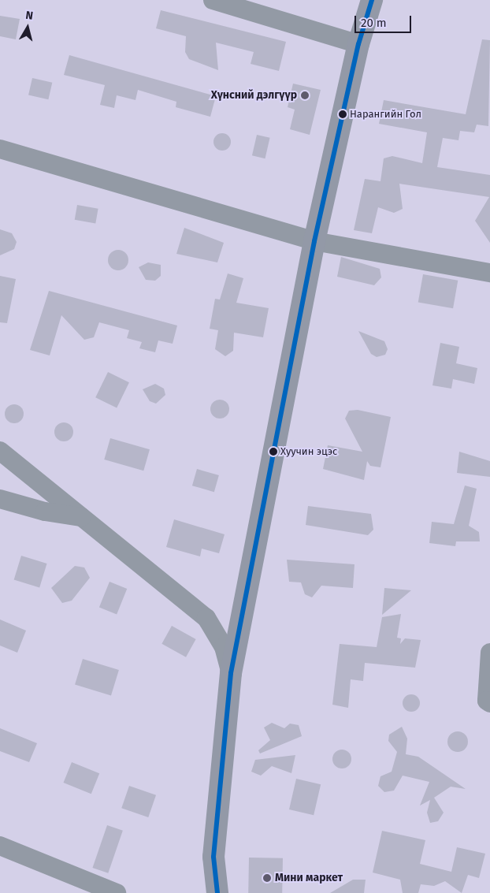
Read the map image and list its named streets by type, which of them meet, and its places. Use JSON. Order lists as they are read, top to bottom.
{
  "places": [
    "Хүнсний дэлгүүр",
    "Нарангийн Гол",
    "Хуучин эцэс",
    "Мини маркет"
  ],
  "scale_bar": "20 m",
  "north": "top"
}
